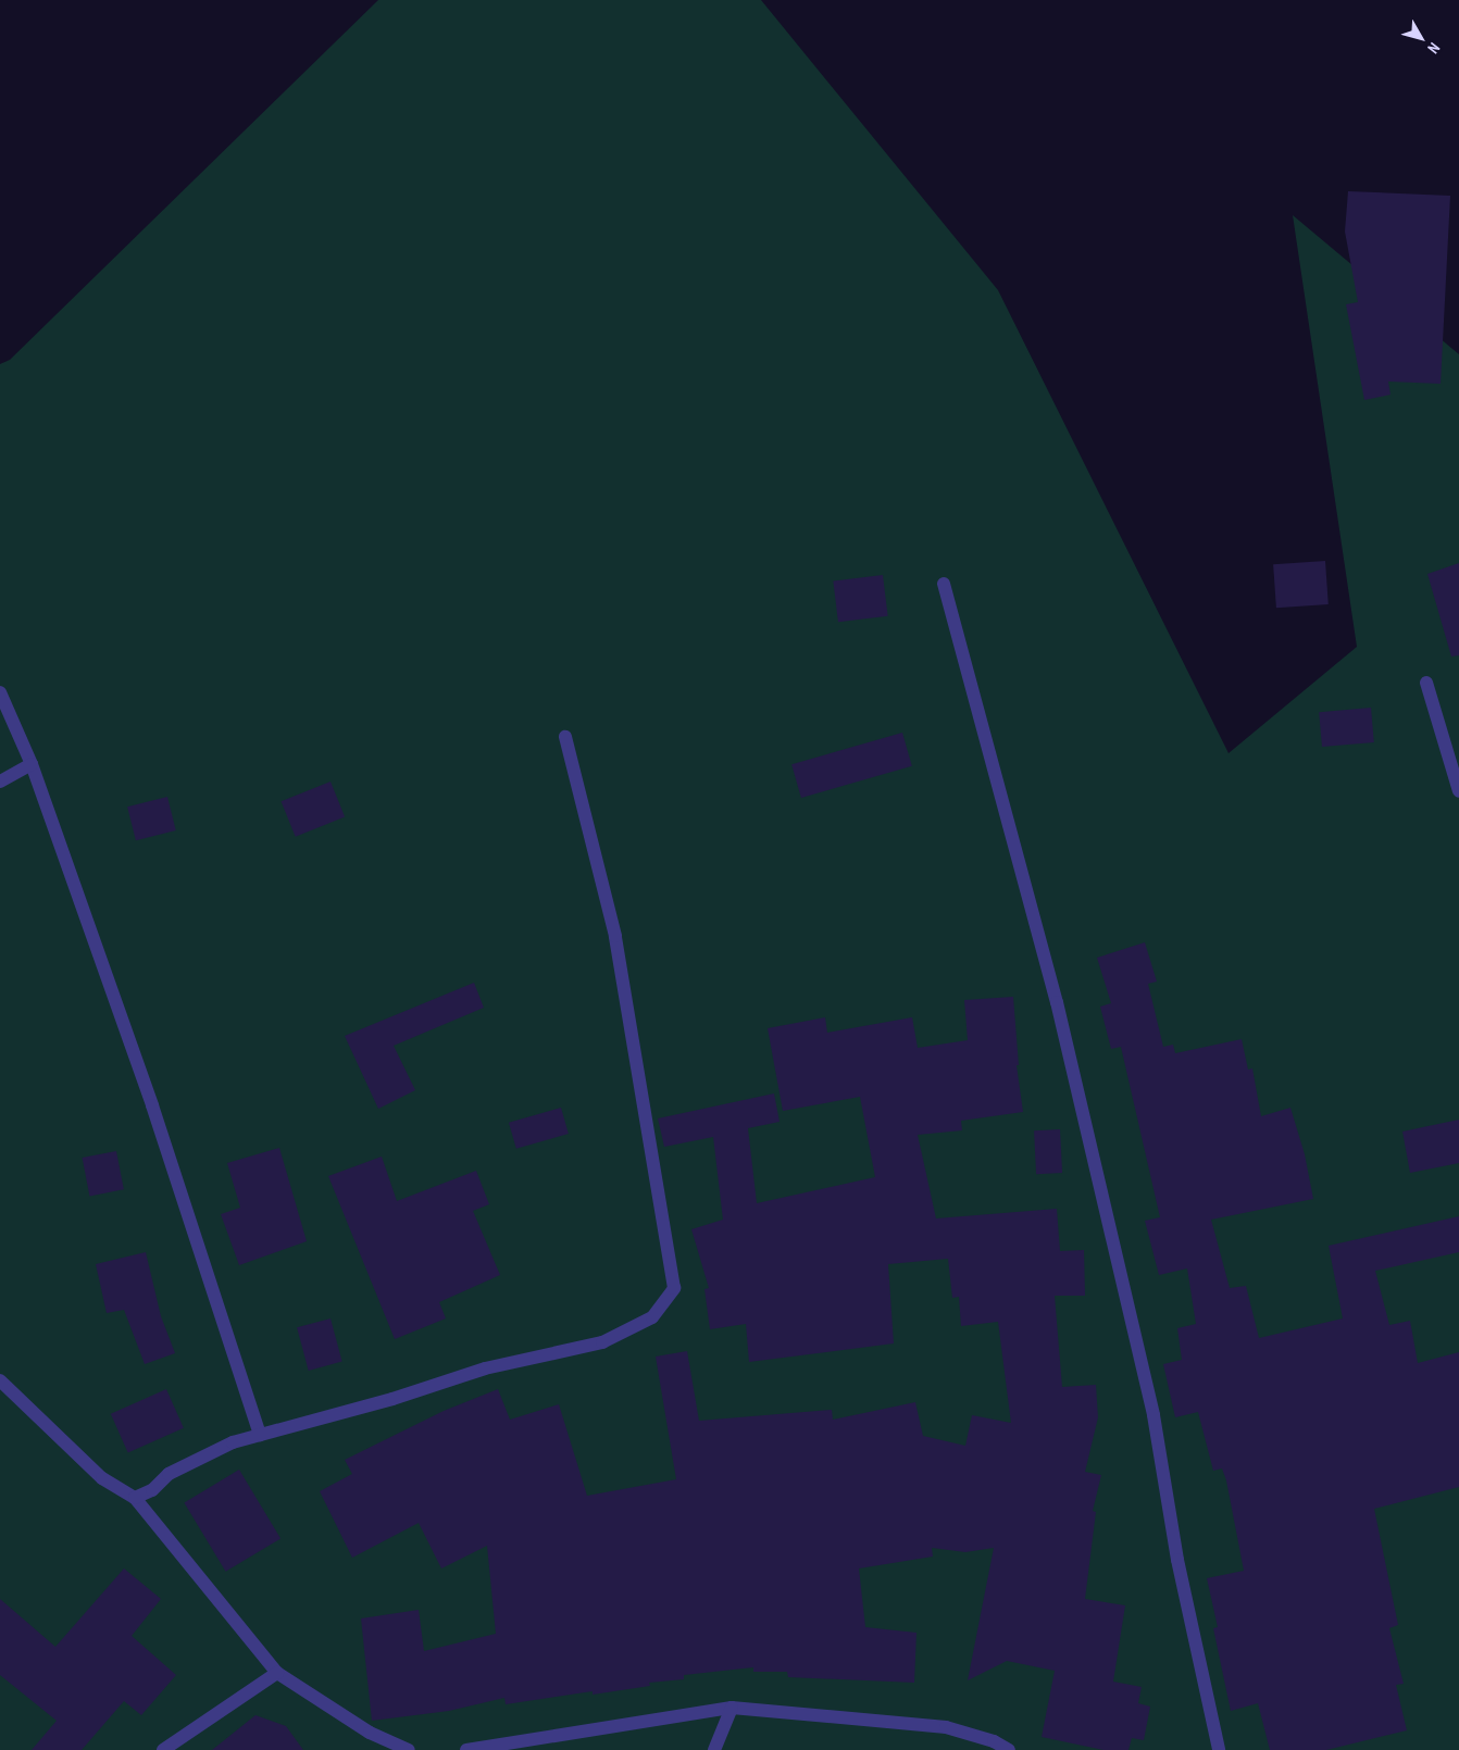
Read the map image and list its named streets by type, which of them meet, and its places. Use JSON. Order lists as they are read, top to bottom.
{
  "north": "bottom right"
}
